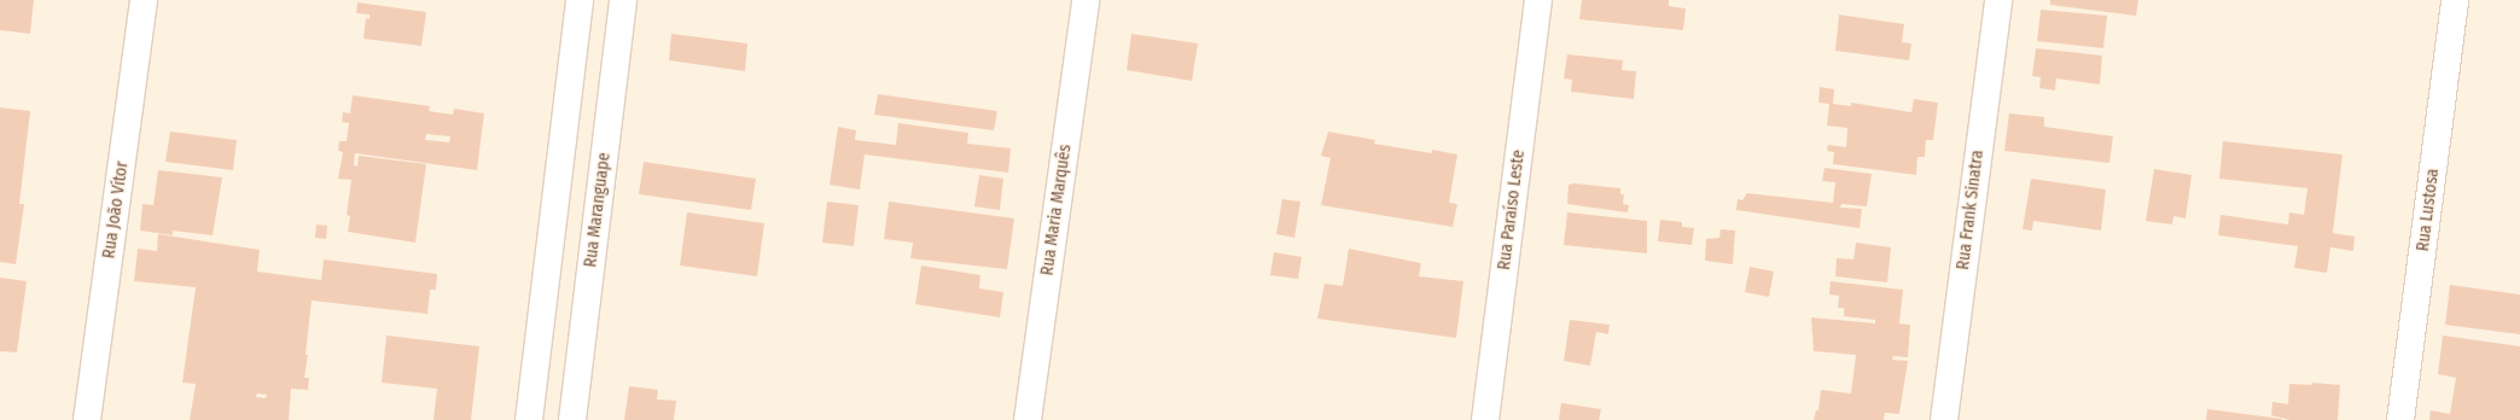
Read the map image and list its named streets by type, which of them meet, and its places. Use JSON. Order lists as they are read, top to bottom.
{
  "streets": {
    "street": [
      "Rua João Vítor",
      "Rua Maranguape",
      "Rua Maria Marquês",
      "Rua Paraíso Leste",
      "Rua Frank Sinatra",
      "Rua Lustosa"
    ]
  }
}
